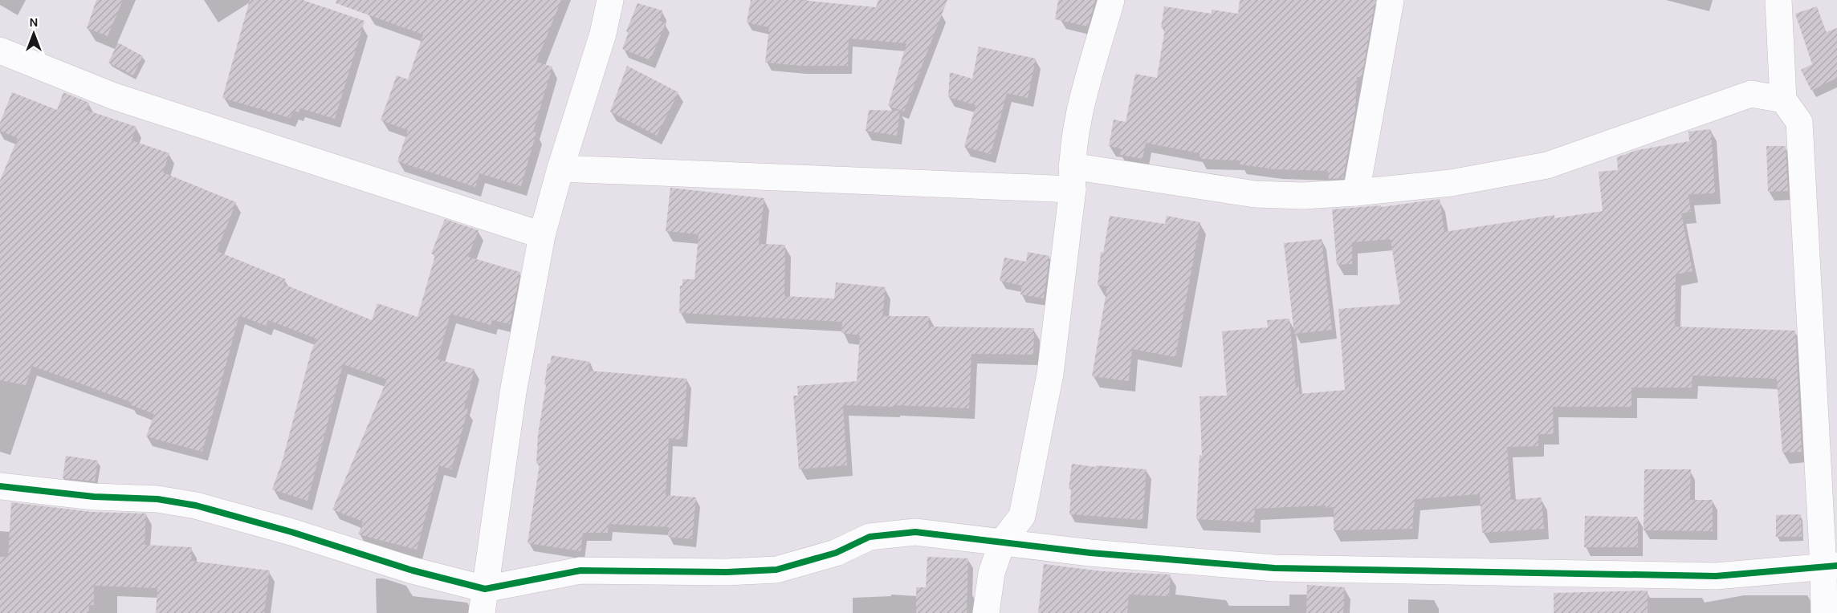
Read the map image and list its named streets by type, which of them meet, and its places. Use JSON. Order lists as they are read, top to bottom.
{
  "north": "top"
}
